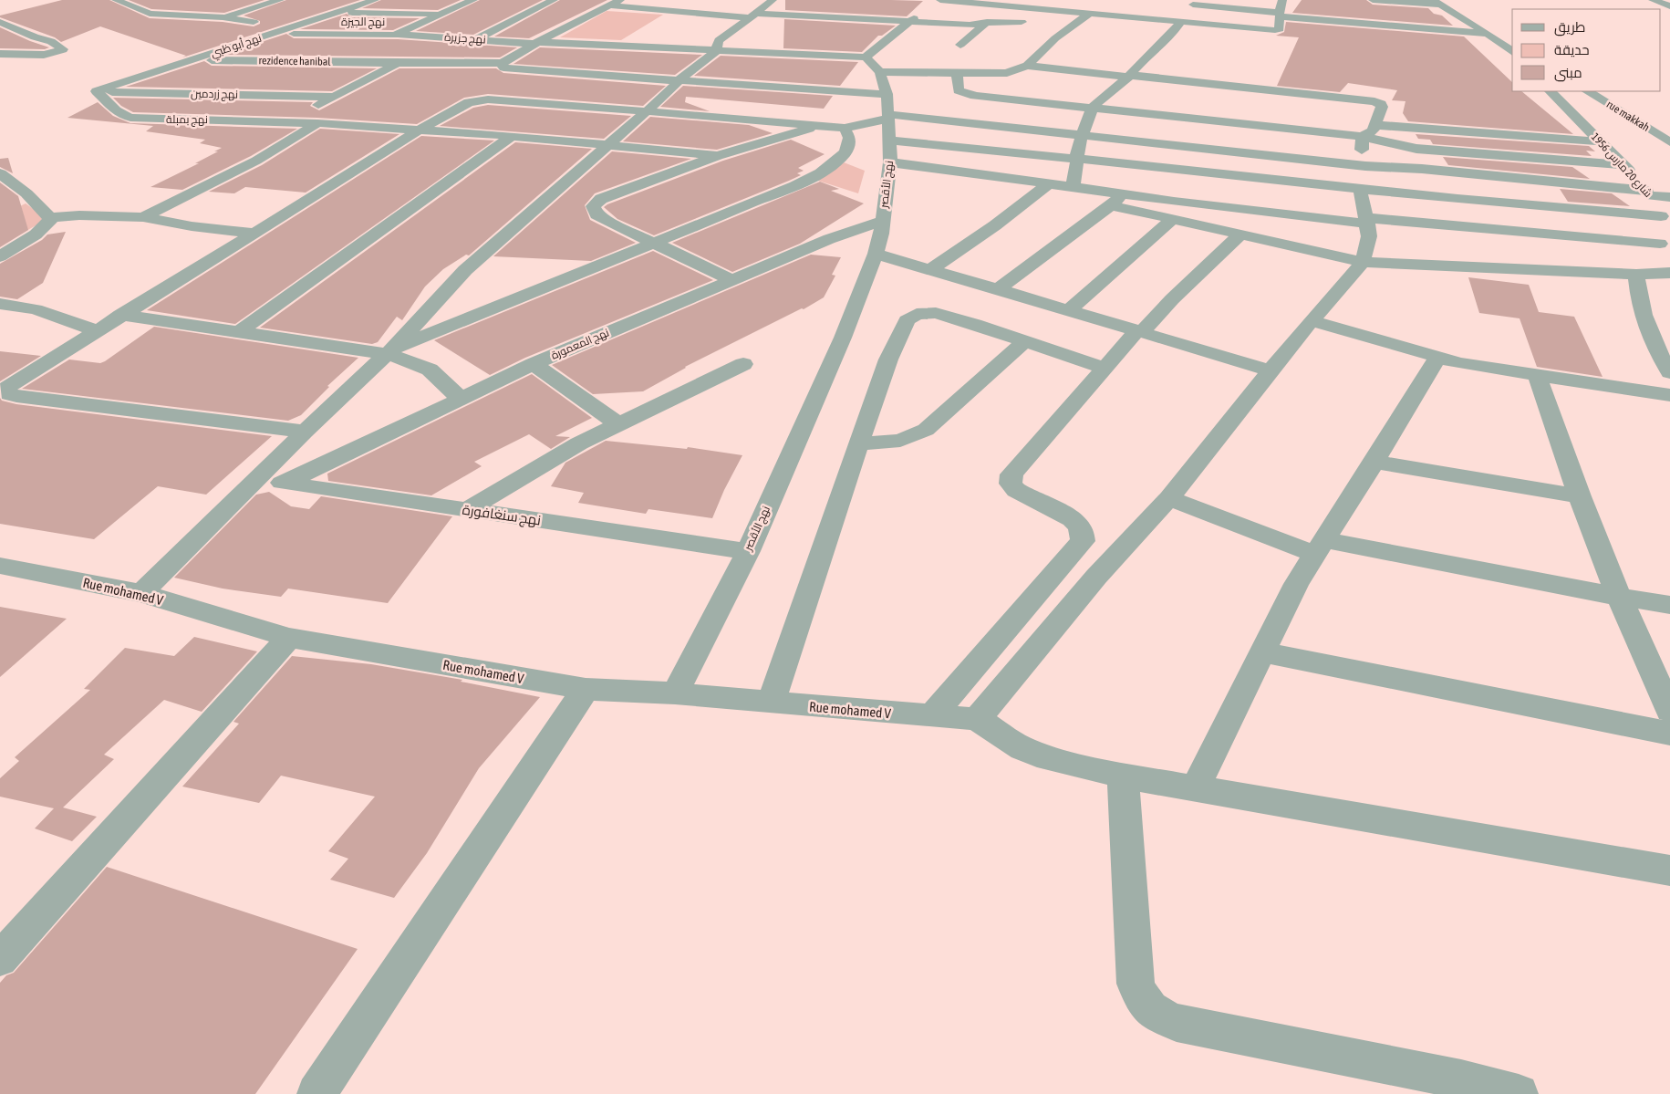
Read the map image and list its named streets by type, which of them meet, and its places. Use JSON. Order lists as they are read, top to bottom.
{
  "streets": {
    "street": [
      "نهج الجيزة",
      "نهج جزيرة",
      "نهج أبو ظبي",
      "rezidence hanibal",
      "نهج زردمين",
      "rue makkah",
      "نهج بمبلة",
      "شارع 20 مارس 1956",
      "نهج الأقصر",
      "نهج المعمورة",
      "نهج سنغافورة",
      "Rue mohamed V"
    ]
  },
  "crossings": [
    ["نهج الجيزة", "نهج جزيرة"],
    ["نهج الجيزة", "نهج أبو ظبي"],
    ["نهج أبو ظبي", "rezidence hanibal"],
    ["نهج أبو ظبي", "نهج زردمين"],
    ["نهج أبو ظبي", "نهج بمبلة"],
    ["نهج زردمين", "نهج بمبلة"],
    ["نهج الأقصر", "نهج المعمورة"],
    ["نهج الأقصر", "نهج سنغافورة"],
    ["نهج الأقصر", "Rue mohamed V"],
    ["نهج المعمورة", "نهج سنغافورة"]
  ],
  "legend": ["طريق", "حديقة", "مبنى"]
}
